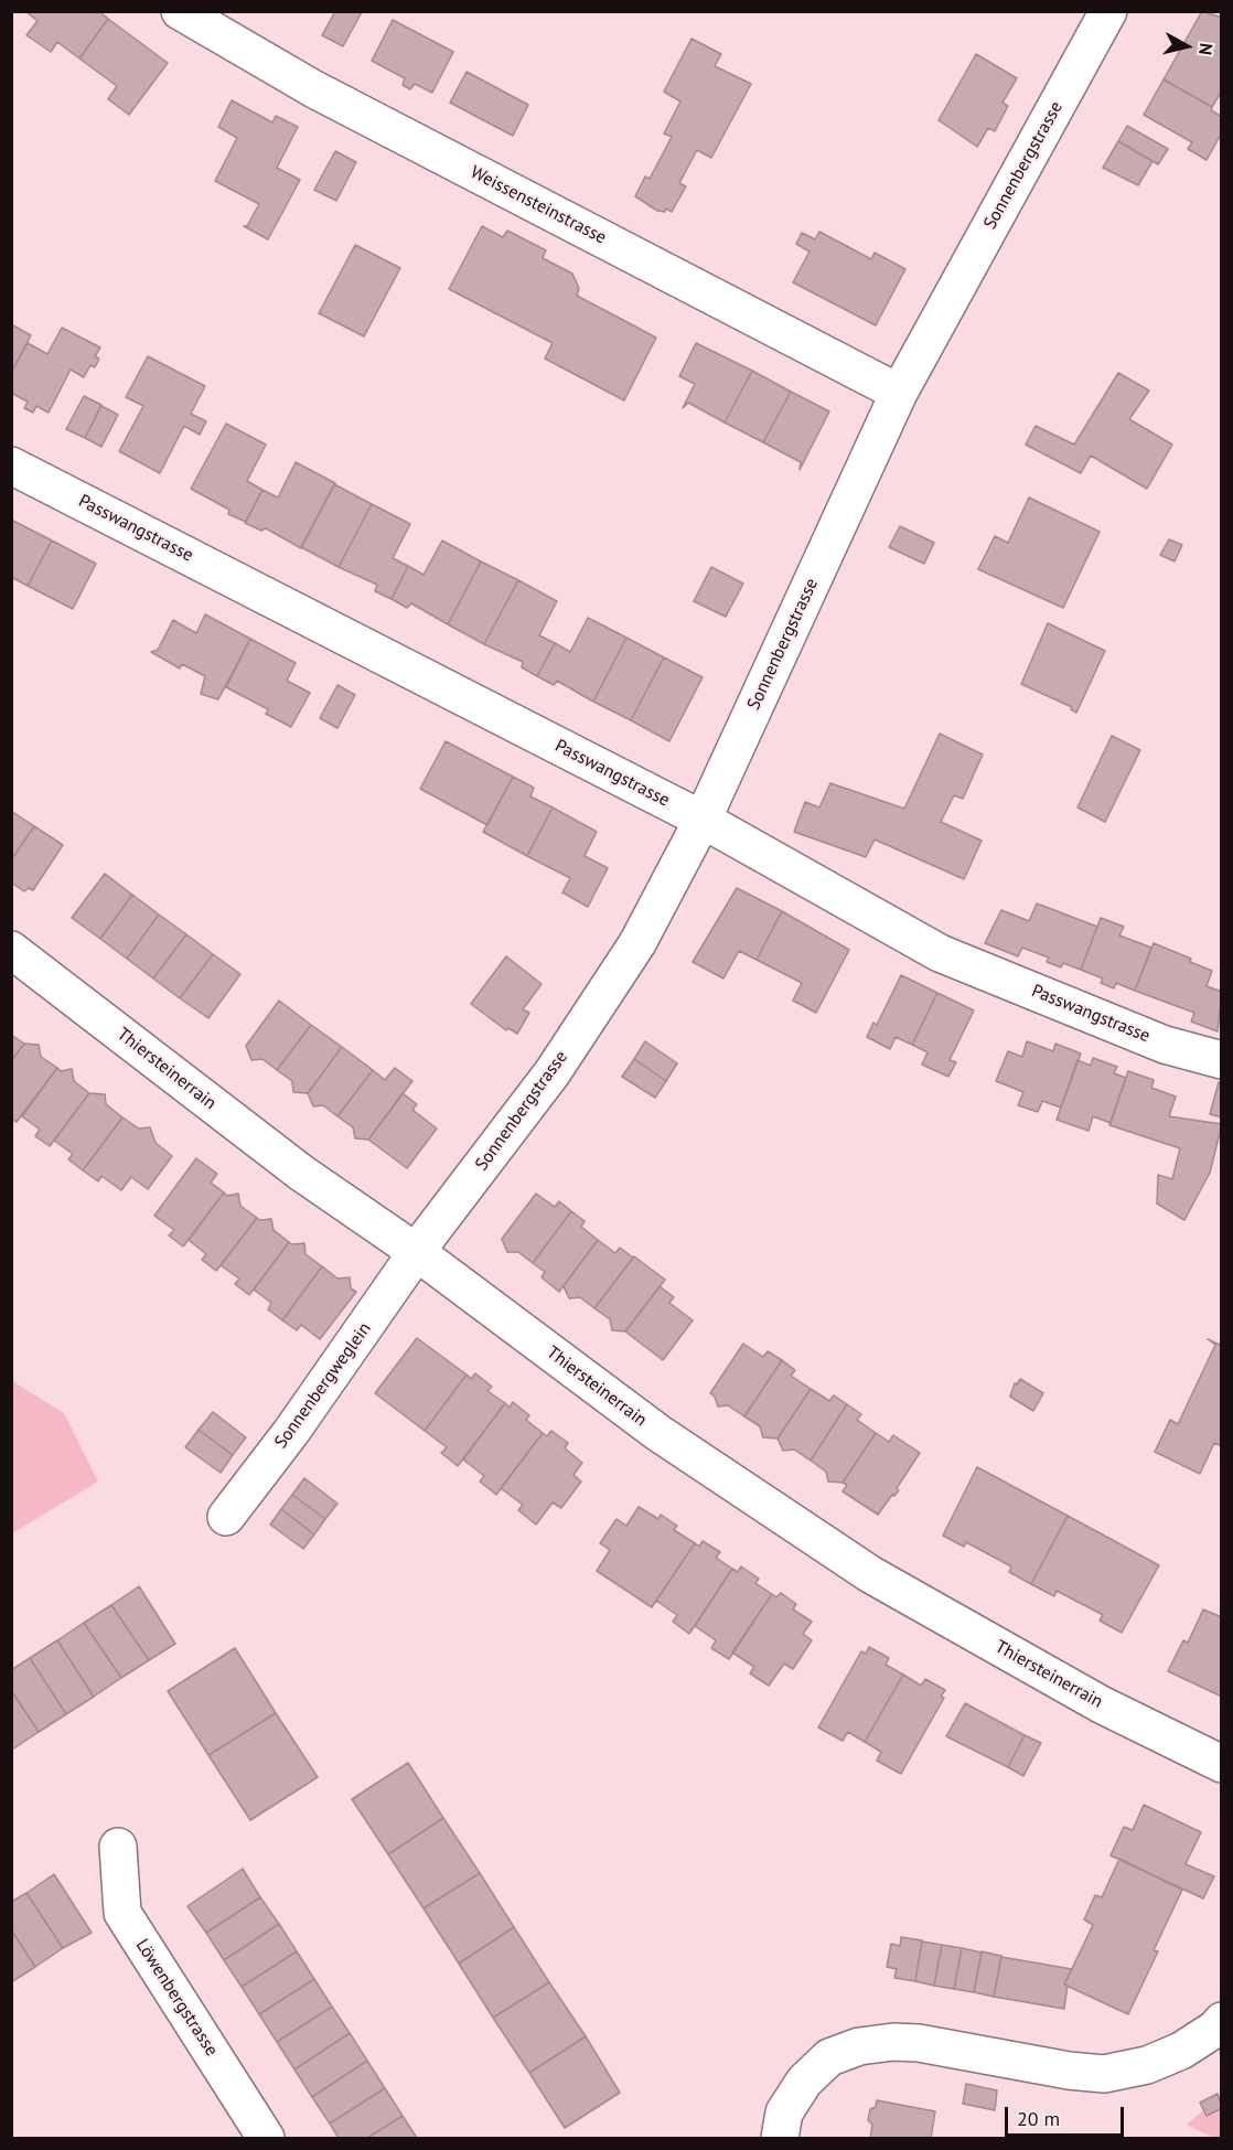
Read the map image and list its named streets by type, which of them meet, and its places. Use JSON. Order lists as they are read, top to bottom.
{
  "streets": {
    "street": [
      "Sonnenbergstrasse",
      "Weissensteinstrasse",
      "Passwangstrasse",
      "Thiersteinerrain",
      "Sonnenbergweglein",
      "Löwenbergstrasse"
    ]
  },
  "crossings": [
    ["Sonnenbergstrasse", "Weissensteinstrasse"],
    ["Sonnenbergstrasse", "Passwangstrasse"],
    ["Sonnenbergstrasse", "Thiersteinerrain"],
    ["Sonnenbergstrasse", "Sonnenbergweglein"],
    ["Thiersteinerrain", "Sonnenbergweglein"]
  ],
  "scale_bar": "20 m",
  "north": "right"
}
